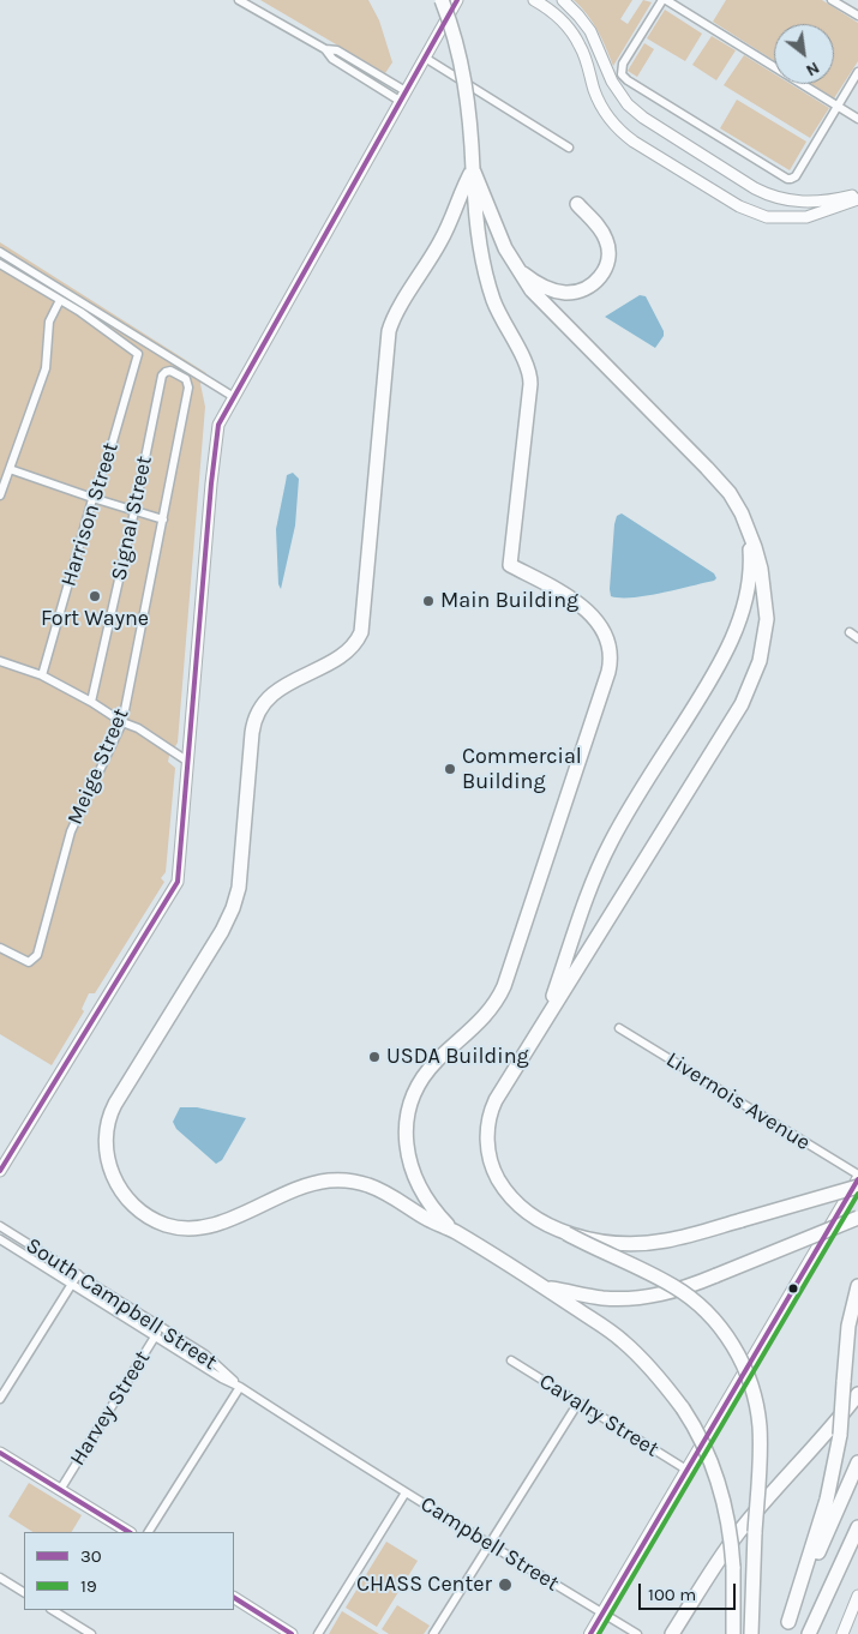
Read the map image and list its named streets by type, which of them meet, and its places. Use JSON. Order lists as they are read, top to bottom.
{
  "streets": {
    "street": [
      "Harrison Street",
      "Signal Street",
      "Meige Street",
      "Livernois Avenue",
      "South Campbell Street",
      "Harvey Street",
      "Cavalry Street",
      "Campbell Street"
    ]
  },
  "crossings": [
    ["Signal Street", "Meige Street"],
    ["South Campbell Street", "Harvey Street"],
    ["South Campbell Street", "Campbell Street"]
  ],
  "places": [
    "Fort Wayne",
    "Main Building",
    "Commercial Building",
    "USDA Building",
    "CHASS Center"
  ],
  "lines": ["transit line 30", "transit line 19"],
  "legend": ["30", "19"],
  "scale_bar": "100 m",
  "north": "bottom right"
}
